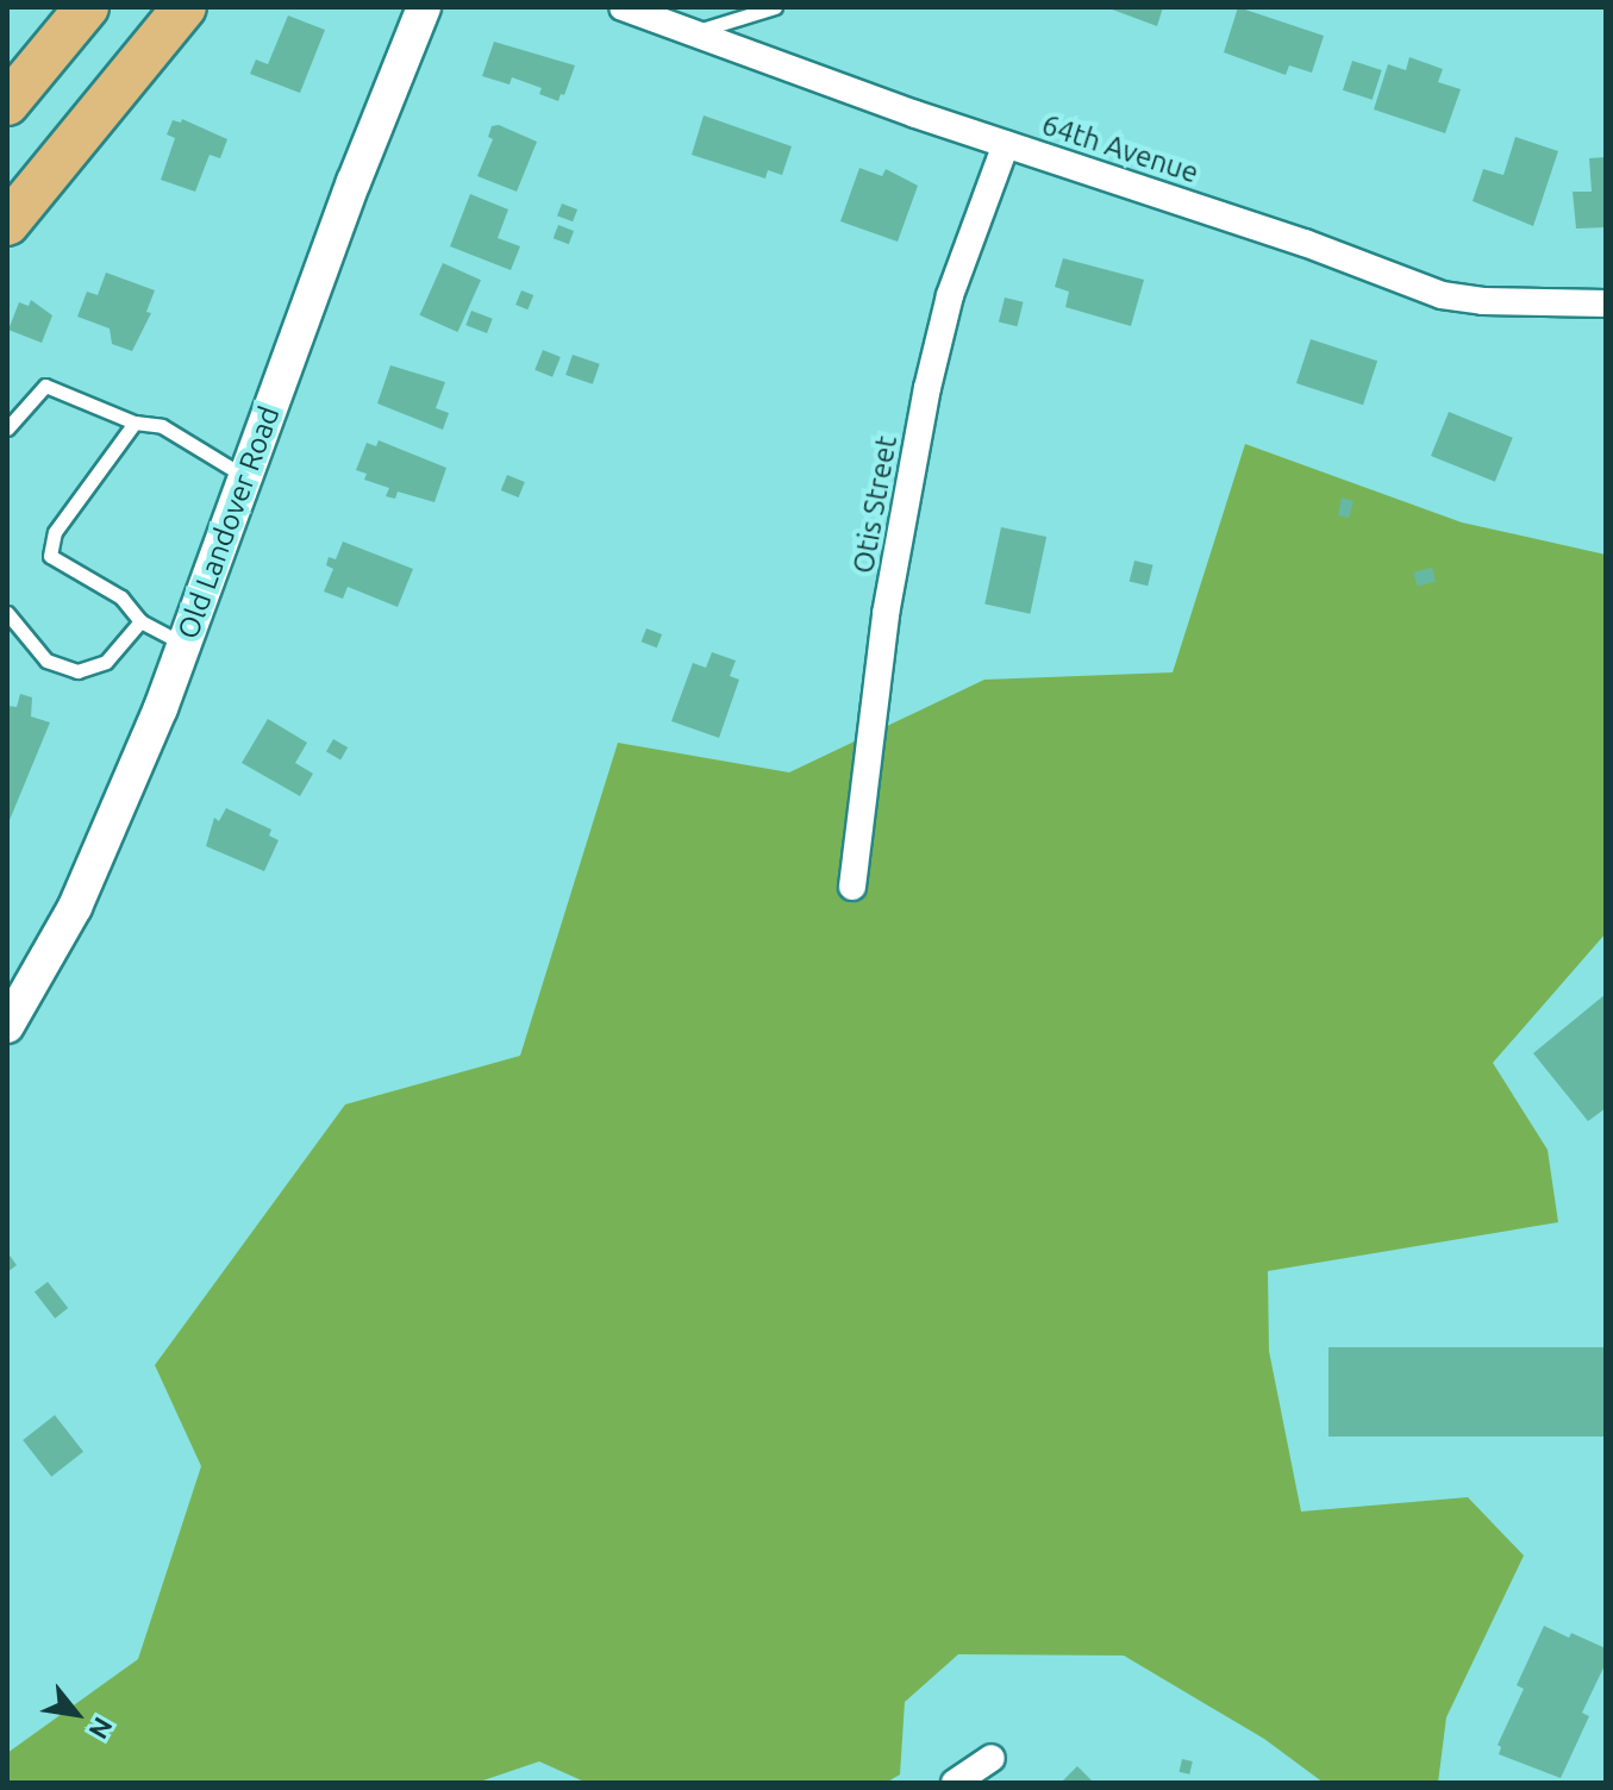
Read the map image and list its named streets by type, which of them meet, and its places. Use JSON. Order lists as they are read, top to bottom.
{
  "streets": {
    "street": ["64th Avenue", "Otis Street", "Old Landover Road"]
  },
  "crossings": [
    ["64th Avenue", "Otis Street"]
  ],
  "north": "bottom right"
}
